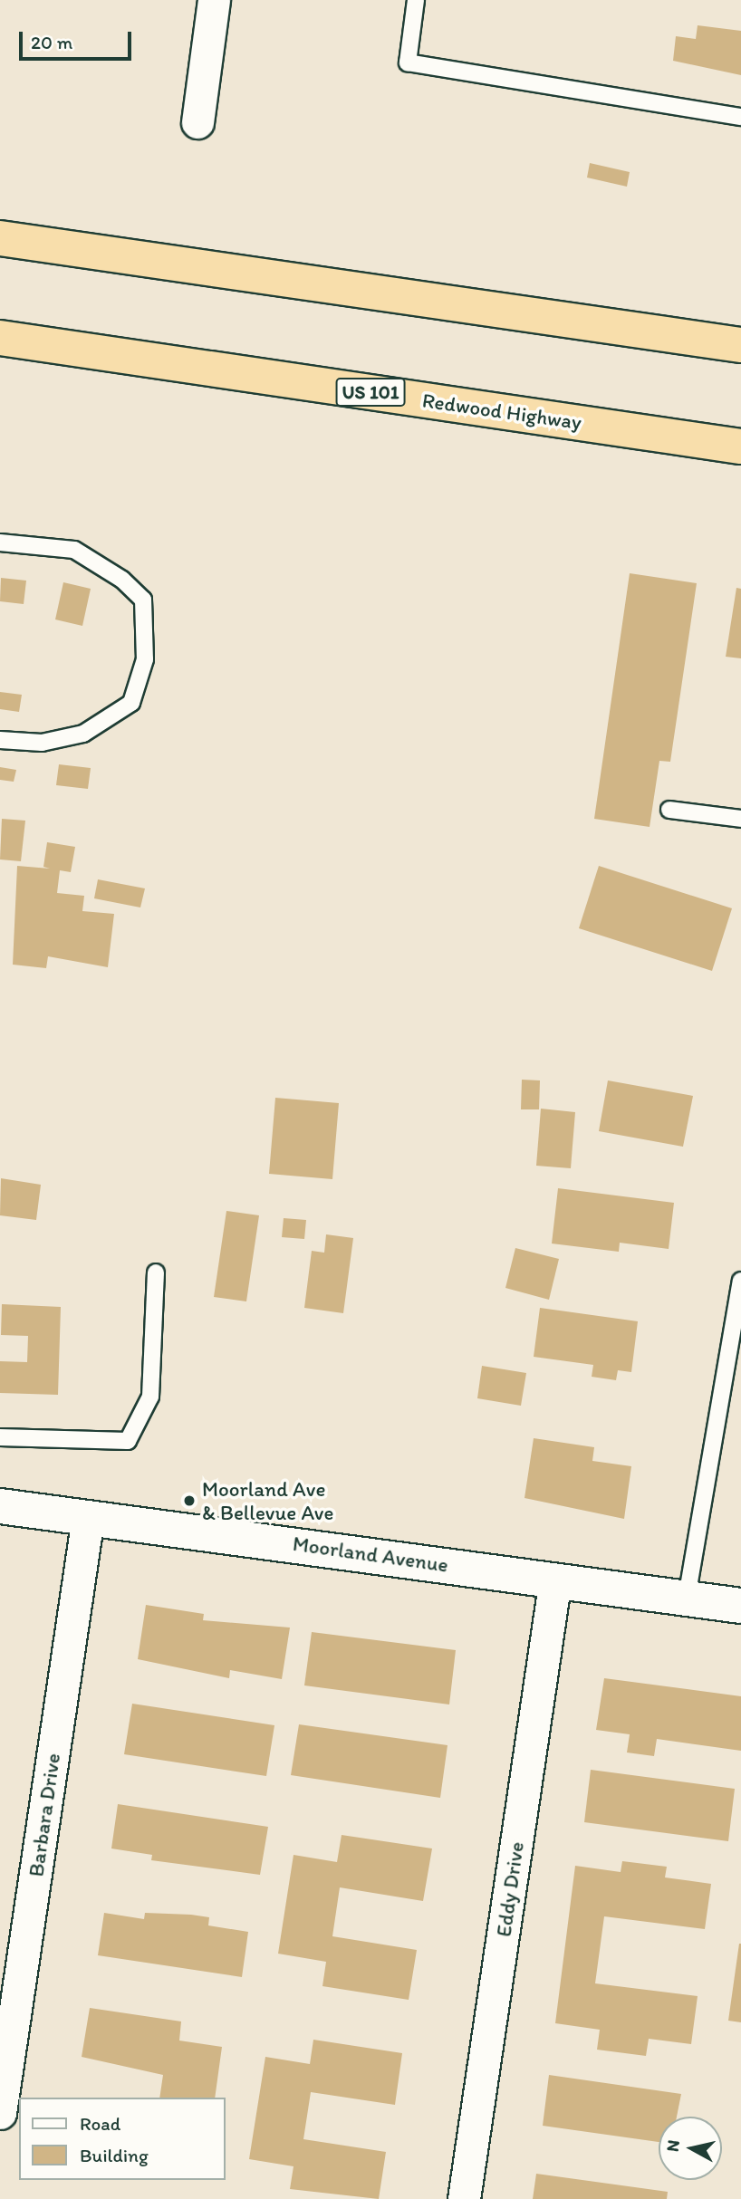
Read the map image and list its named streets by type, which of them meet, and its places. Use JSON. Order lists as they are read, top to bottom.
{
  "streets": {
    "highway": ["US 101", "Redwood Highway"],
    "street": ["Moorland Avenue", "Barbara Drive", "Eddy Drive"]
  },
  "crossings": [
    ["Moorland Avenue", "Barbara Drive"],
    ["Moorland Avenue", "Eddy Drive"]
  ],
  "places": ["Moorland Ave & Bellevue Ave"],
  "legend": ["Road", "Building"],
  "scale_bar": "20 m",
  "north": "left"
}
